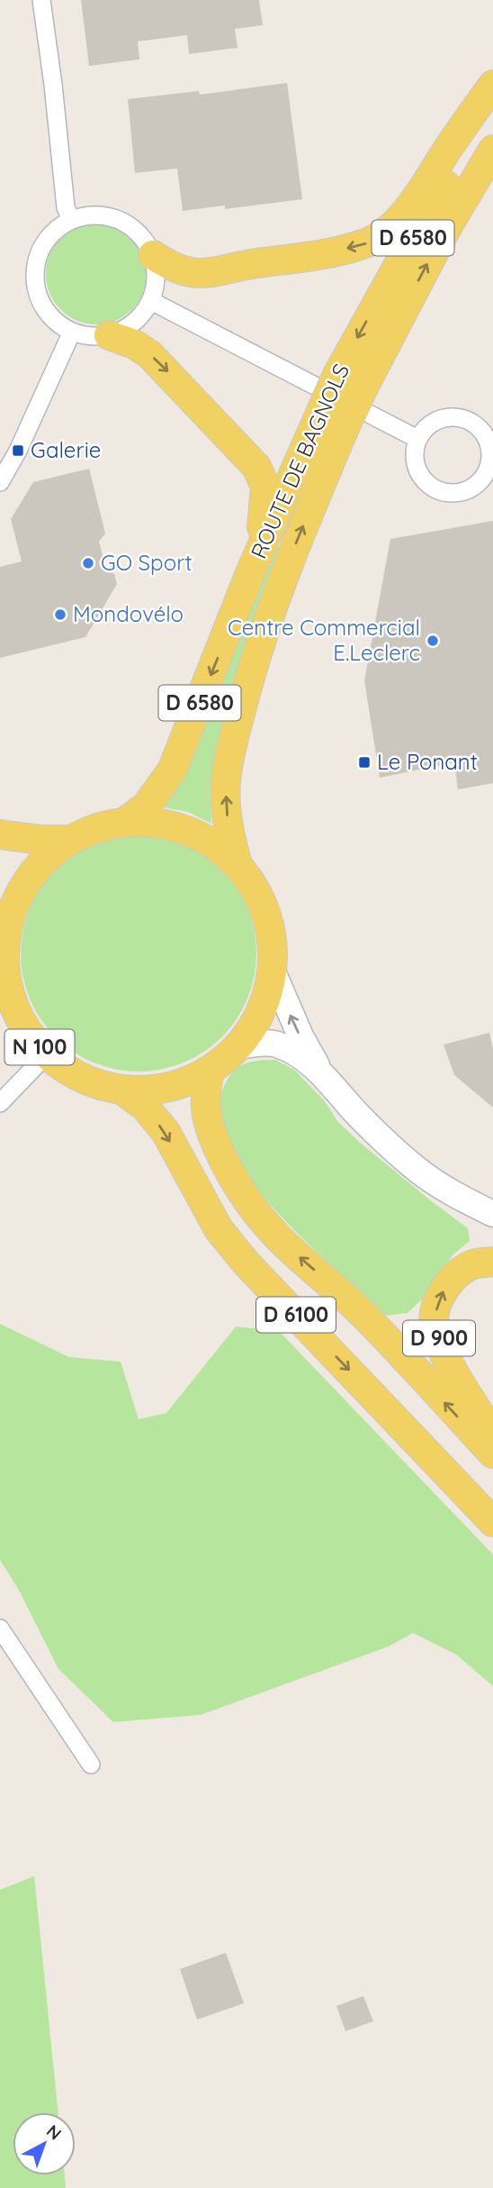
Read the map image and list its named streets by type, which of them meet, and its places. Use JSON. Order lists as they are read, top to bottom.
{
  "streets": {
    "main road": [
      "D 6580",
      "ROUTE DE BAGNOLS",
      "N 100",
      "D 6100",
      "D 900"
    ]
  },
  "crossings": [
    ["ROUTE DE BAGNOLS", "N 100"],
    ["N 100", "D 6100"]
  ],
  "places": {
    "transit": ["Galerie", "Le Ponant"],
    "other": ["GO Sport", "Mondovélo", "Centre Commercial E.Leclerc"]
  },
  "north": "top right"
}
